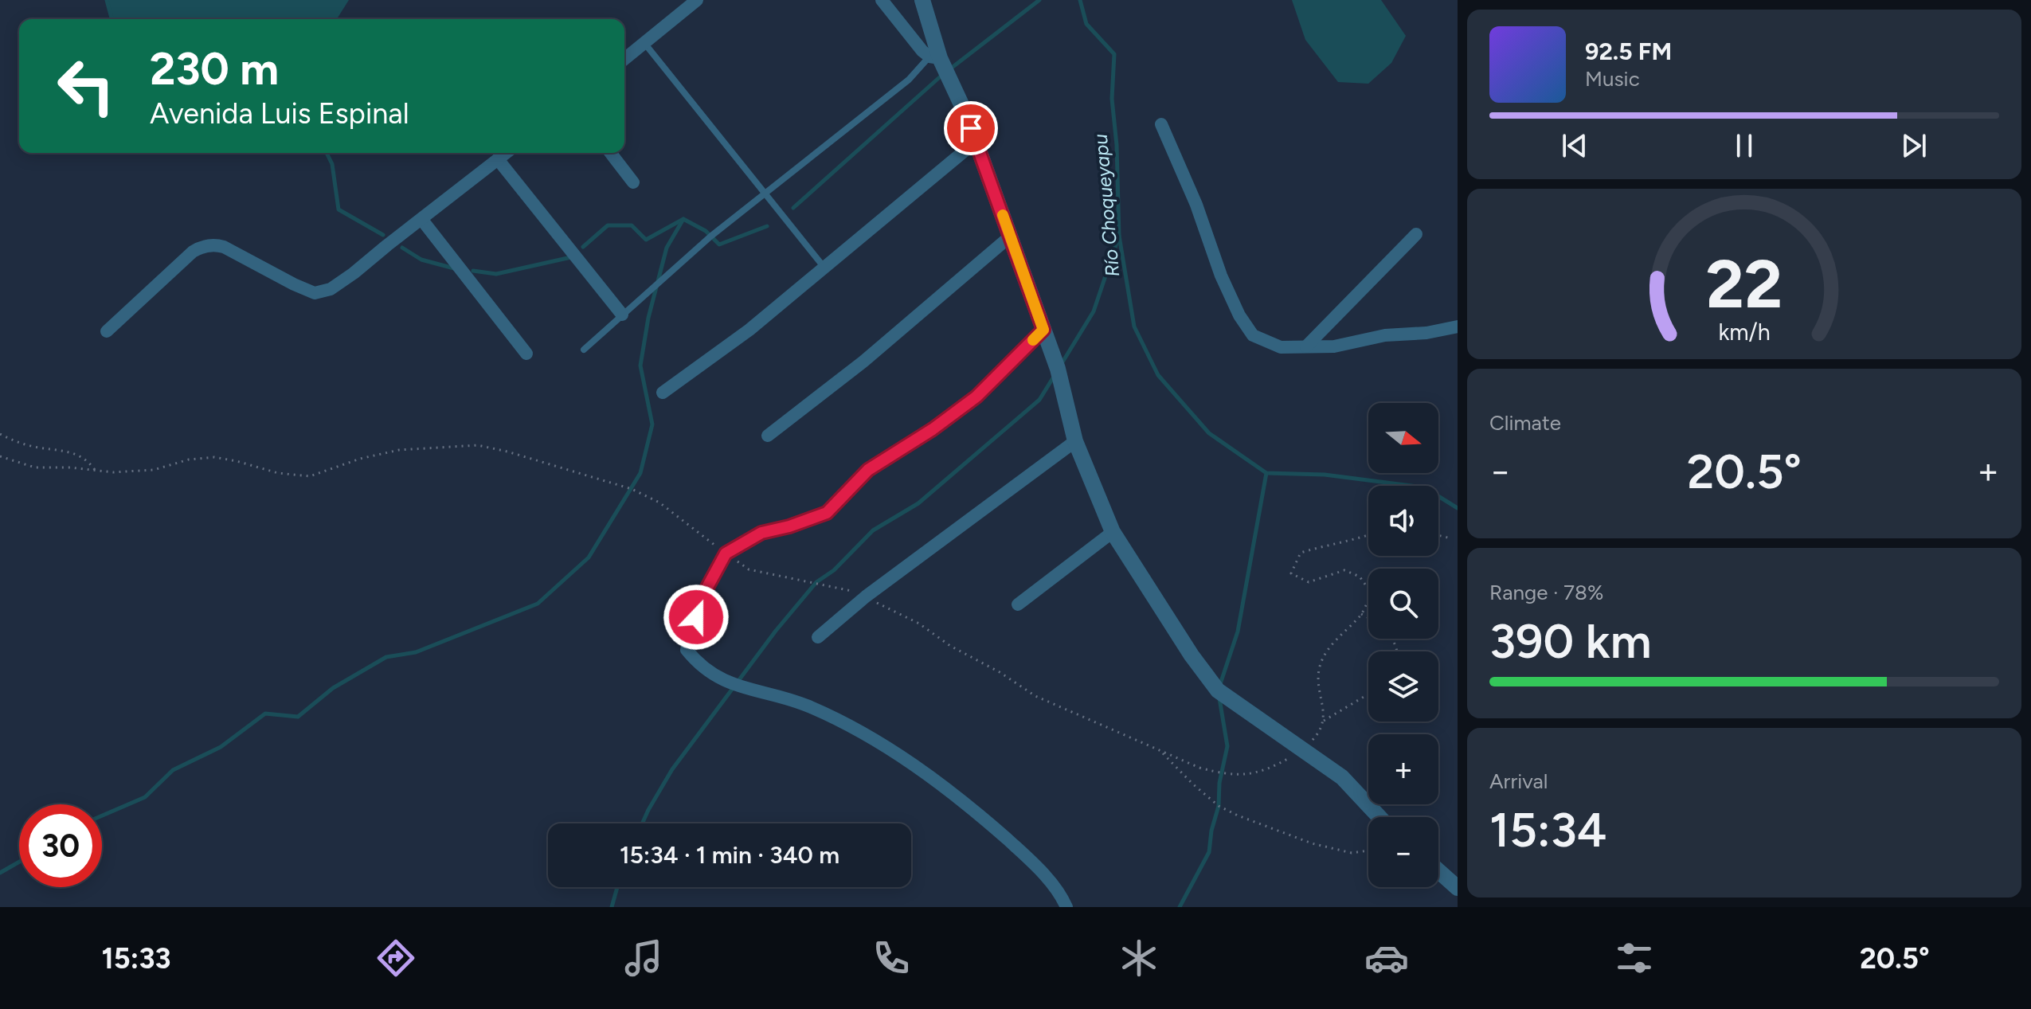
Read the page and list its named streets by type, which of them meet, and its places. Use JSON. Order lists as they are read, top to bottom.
{
  "water": ["Río Choqueyapu"],
  "north": "right",
  "page": {
    "turn": ["230 m", "Avenida Luis Espinal"],
    "song": ["92.5 FM", "Music"],
    "tile": [
      "Climate",
      ["Range · 78%", "390 km"],
      ["Arrival", "15:34"]
    ],
    "map_buttons": ["+", "−"],
    "heat": ["−", "20.5°", "+"],
    "limit": "30",
    "trip": "15:34 · 1 min · 340 m",
    "tabs": ["15:33", "20.5°"],
    "gauge": ["22", "km/h"]
  }
}
